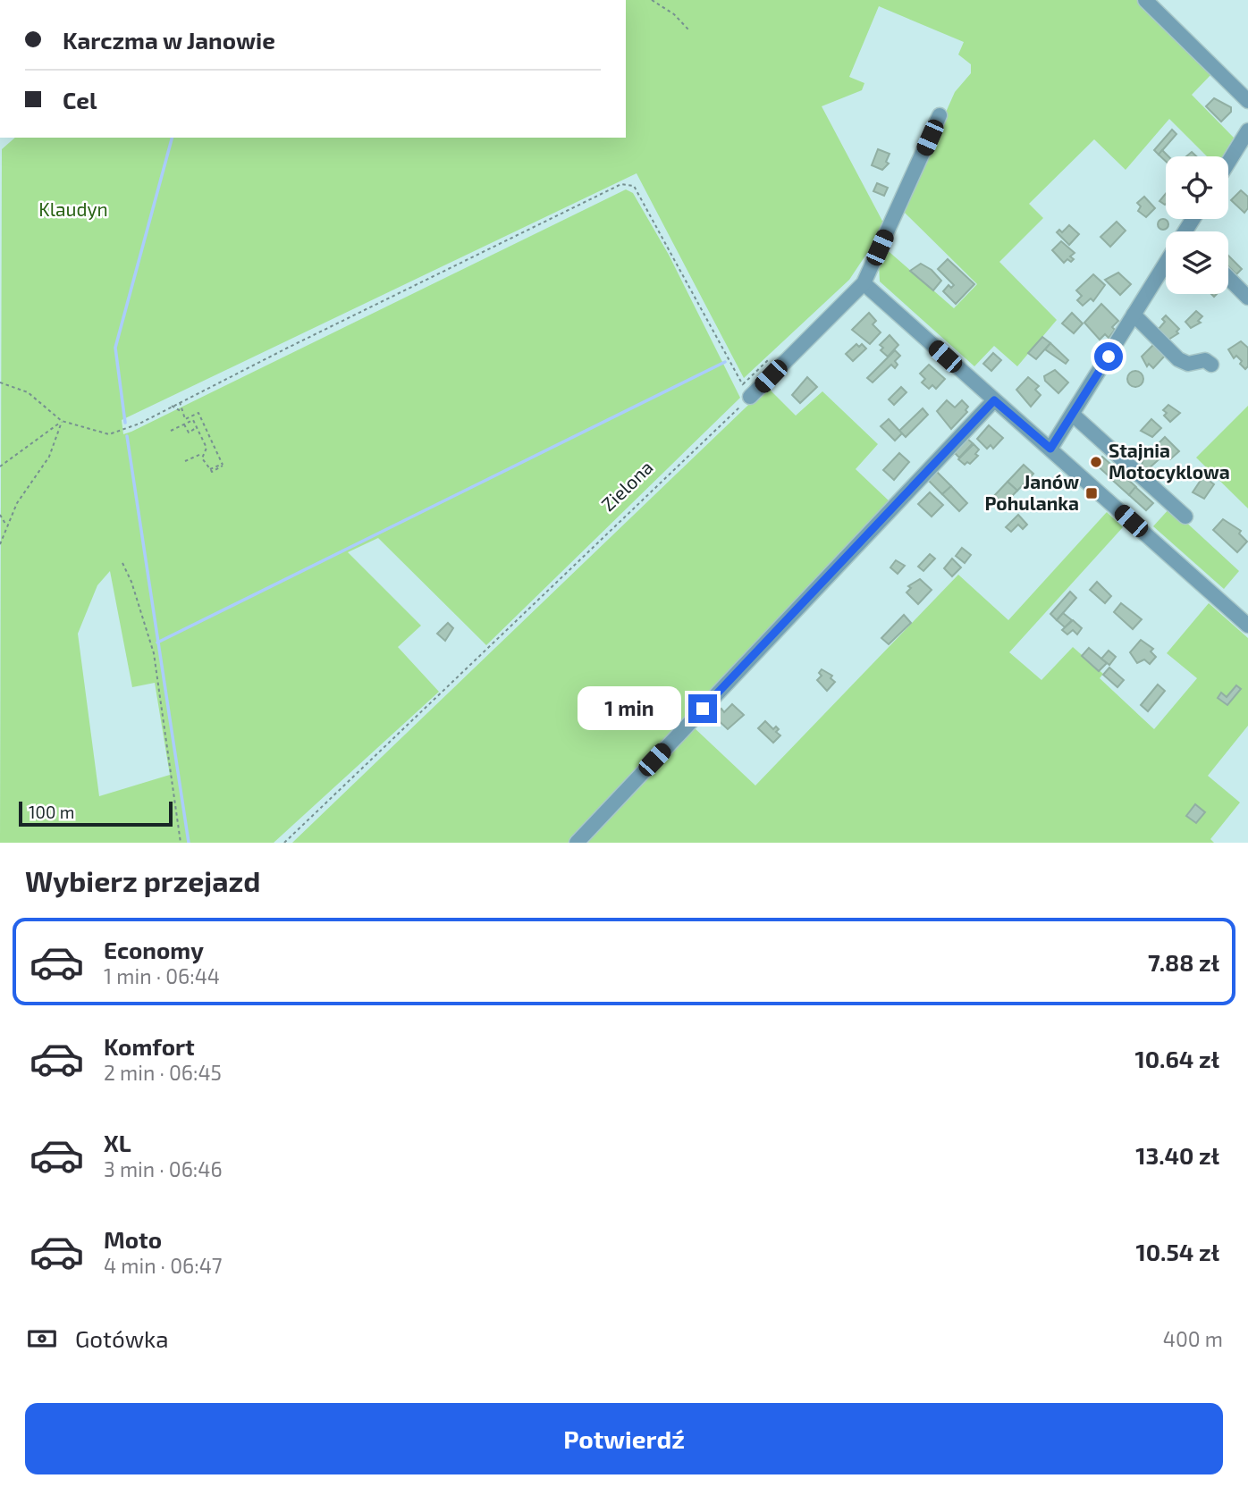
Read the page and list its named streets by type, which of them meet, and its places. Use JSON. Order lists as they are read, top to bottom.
{
  "streets": {
    "path": ["Zielona"]
  },
  "parks": ["Klaudyn"],
  "places": {
    "other": ["Stajnia Motocyklowa"],
    "transit": ["Janów Pohulanka"]
  },
  "scale_bar": "100 m",
  "page": {
    "banner": ["Karczma w Janowie", "Cel"],
    "bubble": "1 min",
    "scale": "100 m",
    "heading": "Wybierz przejazd",
    "list": [
      {
        "name": "Economy",
        "note": "1 min · 06:44",
        "value": "7.88 zł"
      },
      {
        "name": "Komfort",
        "note": "2 min · 06:45",
        "value": "10.64 zł"
      },
      {
        "name": "XL",
        "note": "3 min · 06:46",
        "value": "13.40 zł"
      },
      {
        "name": "Moto",
        "note": "4 min · 06:47",
        "value": "10.54 zł"
      }
    ],
    "pay": ["Gotówka", "400 m"],
    "buttons": "Potwierdź"
  }
}
